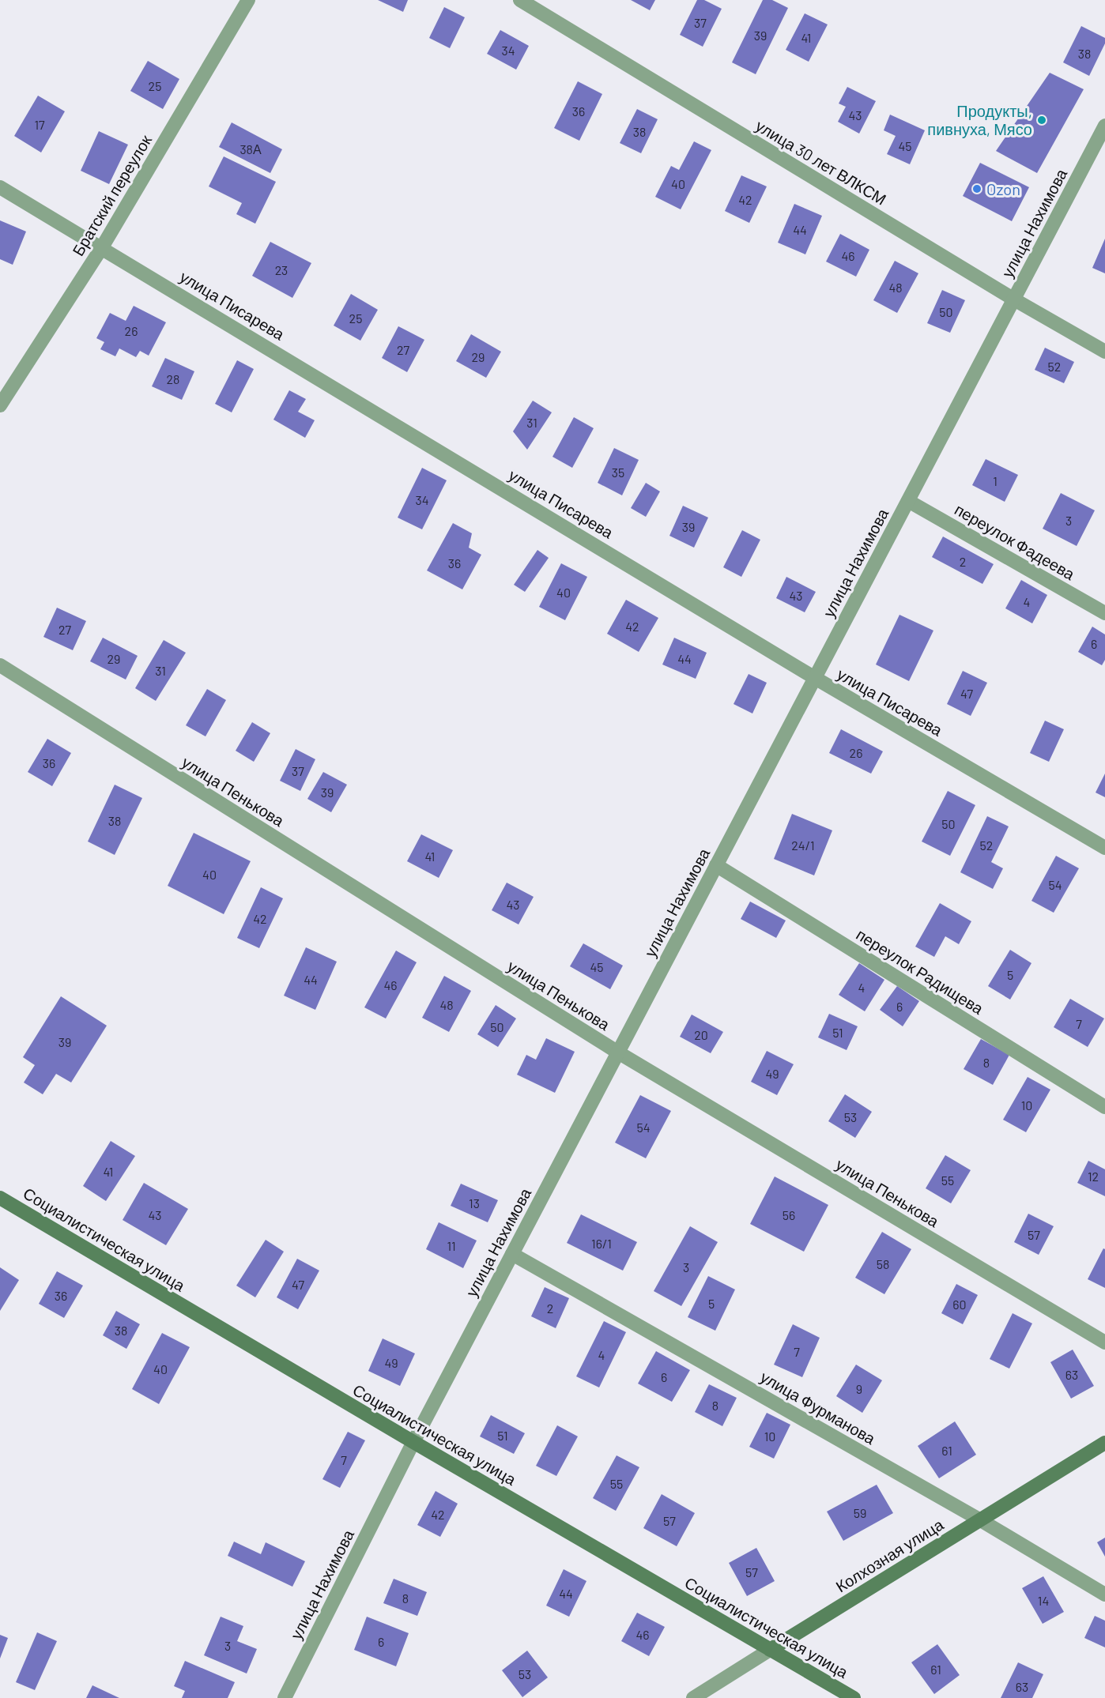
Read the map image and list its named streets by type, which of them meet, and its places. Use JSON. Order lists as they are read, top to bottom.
{
  "streets": {
    "main road": ["Социалистическая улица", "Колхозная улица"],
    "street": [
      "улица 30 лет ВЛКСМ",
      "Братский переулок",
      "улица Нахимова",
      "улица Писарева",
      "переулок Фадеева",
      "улица Пенькова",
      "переулок Радищева",
      "улица Фурманова"
    ]
  },
  "crossings": [
    ["улица 30 лет ВЛКСМ", "улица Нахимова"],
    ["Братский переулок", "улица Писарева"],
    ["улица Нахимова", "улица Писарева"],
    ["улица Нахимова", "переулок Фадеева"],
    ["улица Нахимова", "улица Пенькова"],
    ["улица Нахимова", "переулок Радищева"],
    ["улица Нахимова", "Социалистическая улица"],
    ["улица Нахимова", "улица Фурманова"],
    ["Социалистическая улица", "Колхозная улица"],
    ["улица Фурманова", "Колхозная улица"]
  ],
  "places": ["Продукты, пивнуха, Мясо", "Ozon"],
  "house_numbers": [
    "37",
    "39",
    "41",
    "34",
    "38",
    "25",
    "36",
    "43",
    "17",
    "38",
    "45",
    "38А",
    "40",
    "42",
    "44",
    "46",
    "23",
    "48",
    "50",
    "25",
    "26",
    "27",
    "29",
    "52",
    "28",
    "31",
    "35",
    "1",
    "34",
    "3",
    "39",
    "2",
    "36",
    "40",
    "43",
    "4",
    "42",
    "27",
    "6",
    "29",
    "44",
    "31",
    "47",
    "26",
    "36",
    "37",
    "39",
    "38",
    "50",
    "24/1",
    "52",
    "41",
    "40",
    "54",
    "43",
    "42",
    "45",
    "5",
    "44",
    "46",
    "4",
    "48",
    "6",
    "7",
    "50",
    "51",
    "20",
    "39",
    "8",
    "49",
    "10",
    "53",
    "54",
    "41",
    "12",
    "55",
    "13",
    "43",
    "56",
    "57",
    "16/1",
    "11",
    "58",
    "3",
    "47",
    "36",
    "5",
    "60",
    "2",
    "38",
    "7",
    "4",
    "49",
    "40",
    "63",
    "6",
    "9",
    "8",
    "51",
    "10",
    "61",
    "7",
    "55",
    "59",
    "42",
    "57",
    "57",
    "44",
    "8",
    "14",
    "46",
    "6",
    "3",
    "61",
    "53",
    "63"
  ]
}
